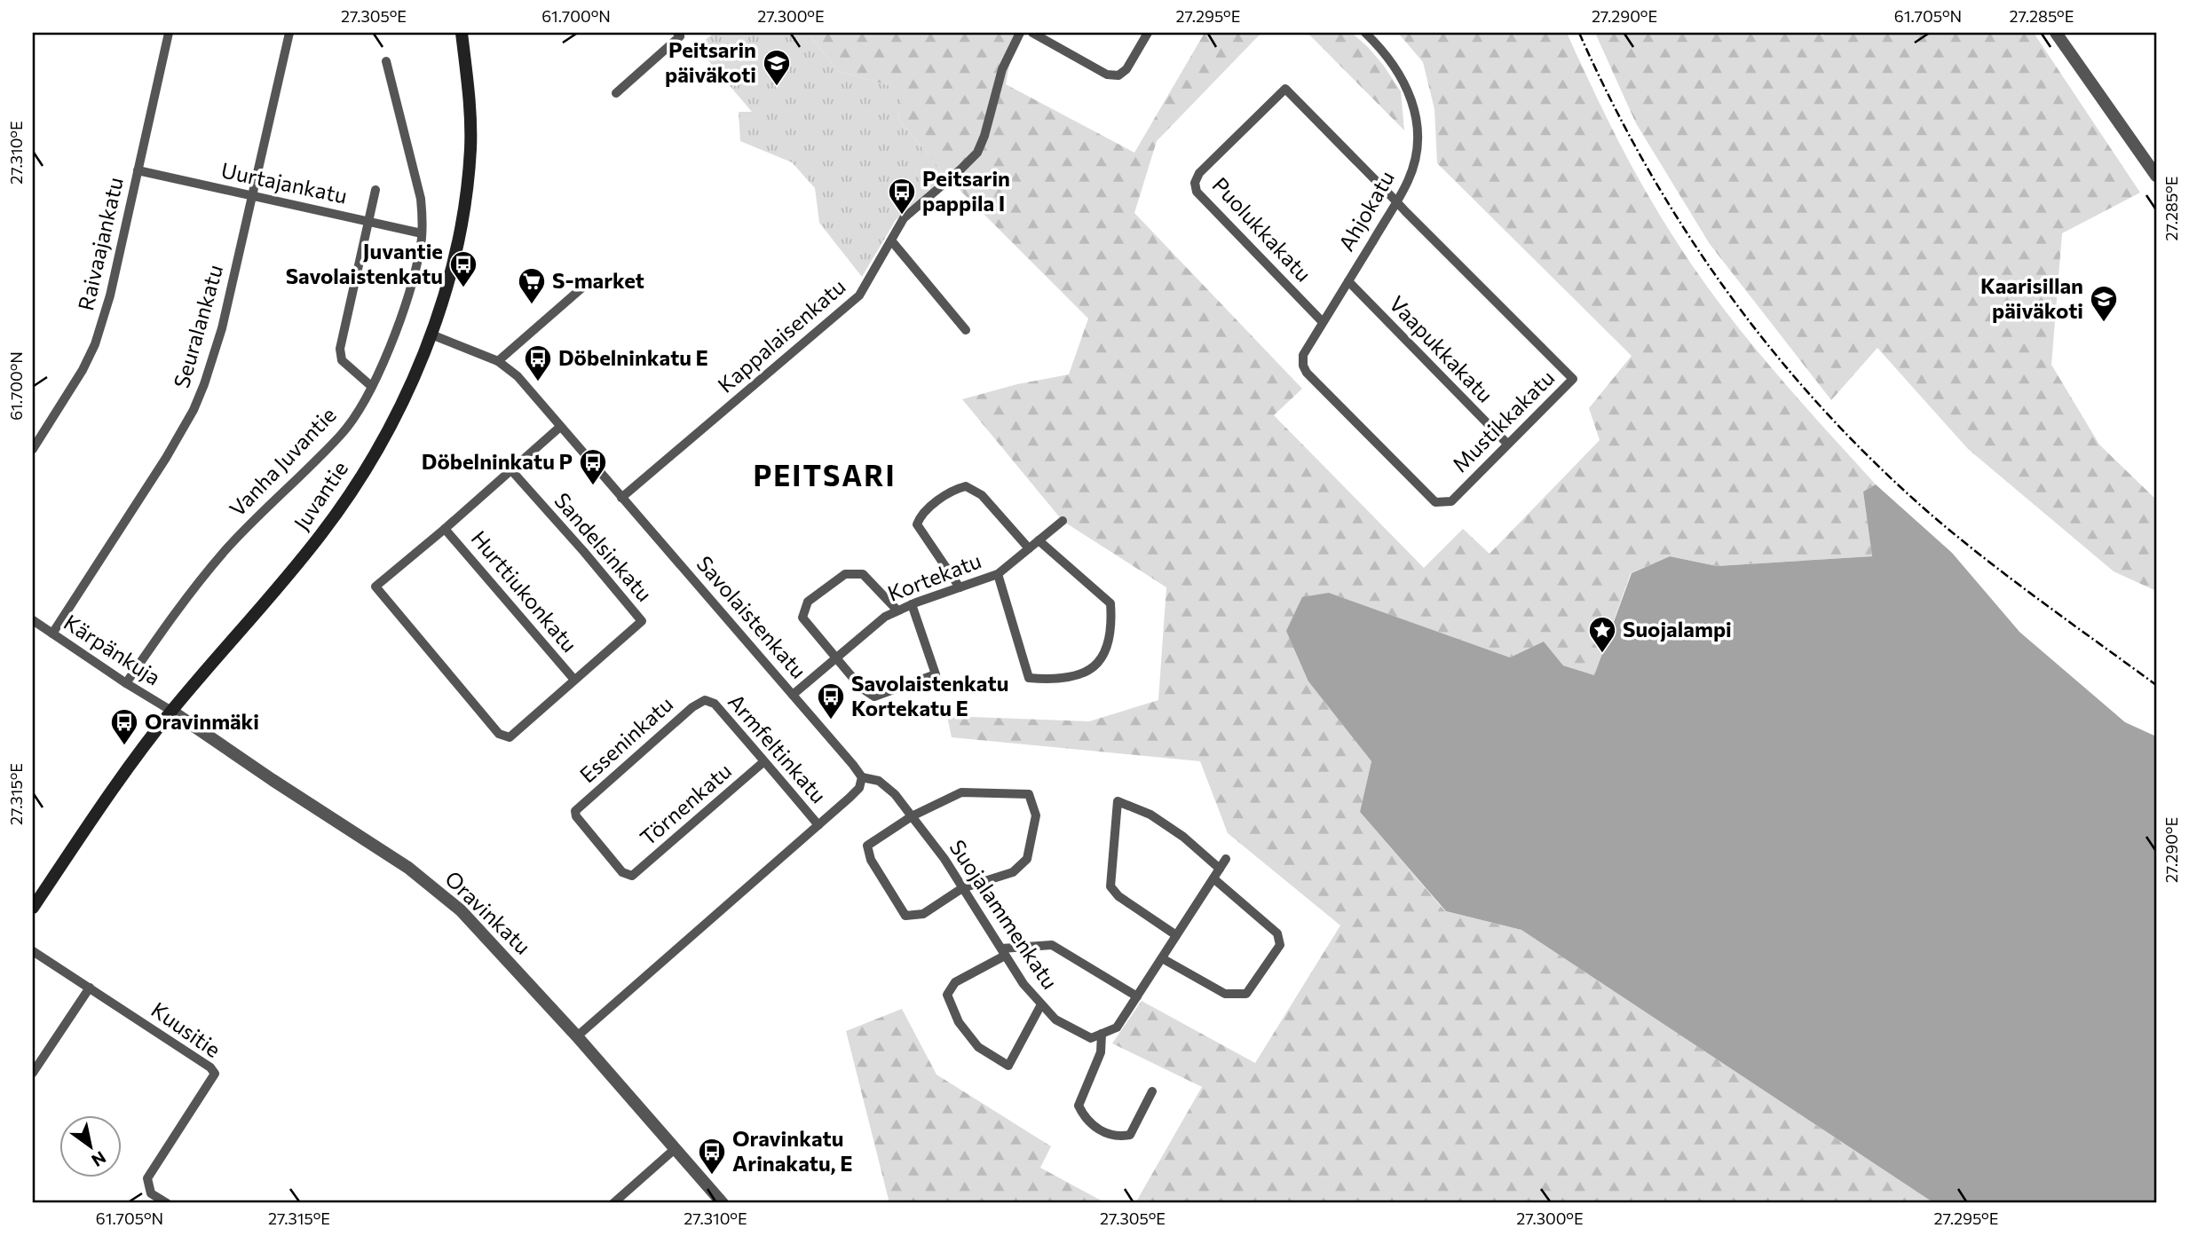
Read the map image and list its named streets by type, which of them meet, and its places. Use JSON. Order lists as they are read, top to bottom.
{
  "streets": {
    "main road": ["Juvantie"],
    "street": [
      "Uurtajankatu",
      "Ahjokatu",
      "Puolukkakatu",
      "Raivaajankatu",
      "Seuralankatu",
      "Kappalaisenkatu",
      "Vaapukkakatu",
      "Mustikkakatu",
      "Vanha Juvantie",
      "Sandelsinkatu",
      "Kortekatu",
      "Hurttiukonkatu",
      "Savolaistenkatu",
      "Kärpänkuja",
      "Esseninkatu",
      "Armfeltinkatu",
      "Törnenkatu",
      "Oravinkatu",
      "Suojalammenkatu",
      "Kuusitie"
    ]
  },
  "crossings": [
    ["Uurtajankatu", "Raivaajankatu"],
    ["Uurtajankatu", "Seuralankatu"],
    ["Uurtajankatu", "Vanha Juvantie"],
    ["Ahjokatu", "Puolukkakatu"],
    ["Ahjokatu", "Vaapukkakatu"],
    ["Ahjokatu", "Mustikkakatu"],
    ["Puolukkakatu", "Mustikkakatu"],
    ["Seuralankatu", "Kärpänkuja"],
    ["Kappalaisenkatu", "Savolaistenkatu"],
    ["Vaapukkakatu", "Mustikkakatu"],
    ["Vanha Juvantie", "Kärpänkuja"],
    ["Juvantie", "Savolaistenkatu"],
    ["Juvantie", "Kärpänkuja"],
    ["Juvantie", "Oravinkatu"],
    ["Sandelsinkatu", "Hurttiukonkatu"],
    ["Kortekatu", "Savolaistenkatu"],
    ["Savolaistenkatu", "Suojalammenkatu"],
    ["Kärpänkuja", "Oravinkatu"],
    ["Esseninkatu", "Armfeltinkatu"],
    ["Esseninkatu", "Törnenkatu"],
    ["Armfeltinkatu", "Törnenkatu"]
  ],
  "districts": ["PEITSARI"],
  "places": {
    "school or university": ["Peitsarin päiväkoti", "Kaarisillan päiväkoti"],
    "bus stop": [
      "Peitsarin pappila I",
      "Juvantie Savolaistenkatu",
      "Döbelninkatu E",
      "Döbelninkatu P",
      "Savolaistenkatu Kortekatu E",
      "Oravinmäki",
      "Oravinkatu Arinakatu, E"
    ],
    "supermarket": ["S-market"],
    "place": ["Suojalampi"]
  },
  "north": "bottom right",
  "coordinates": [
    "27.305°E",
    "61.700°N",
    "27.300°E",
    "27.295°E",
    "27.290°E",
    "61.705°N",
    "27.285°E",
    "27.310°E",
    "27.315°E"
  ]
}
